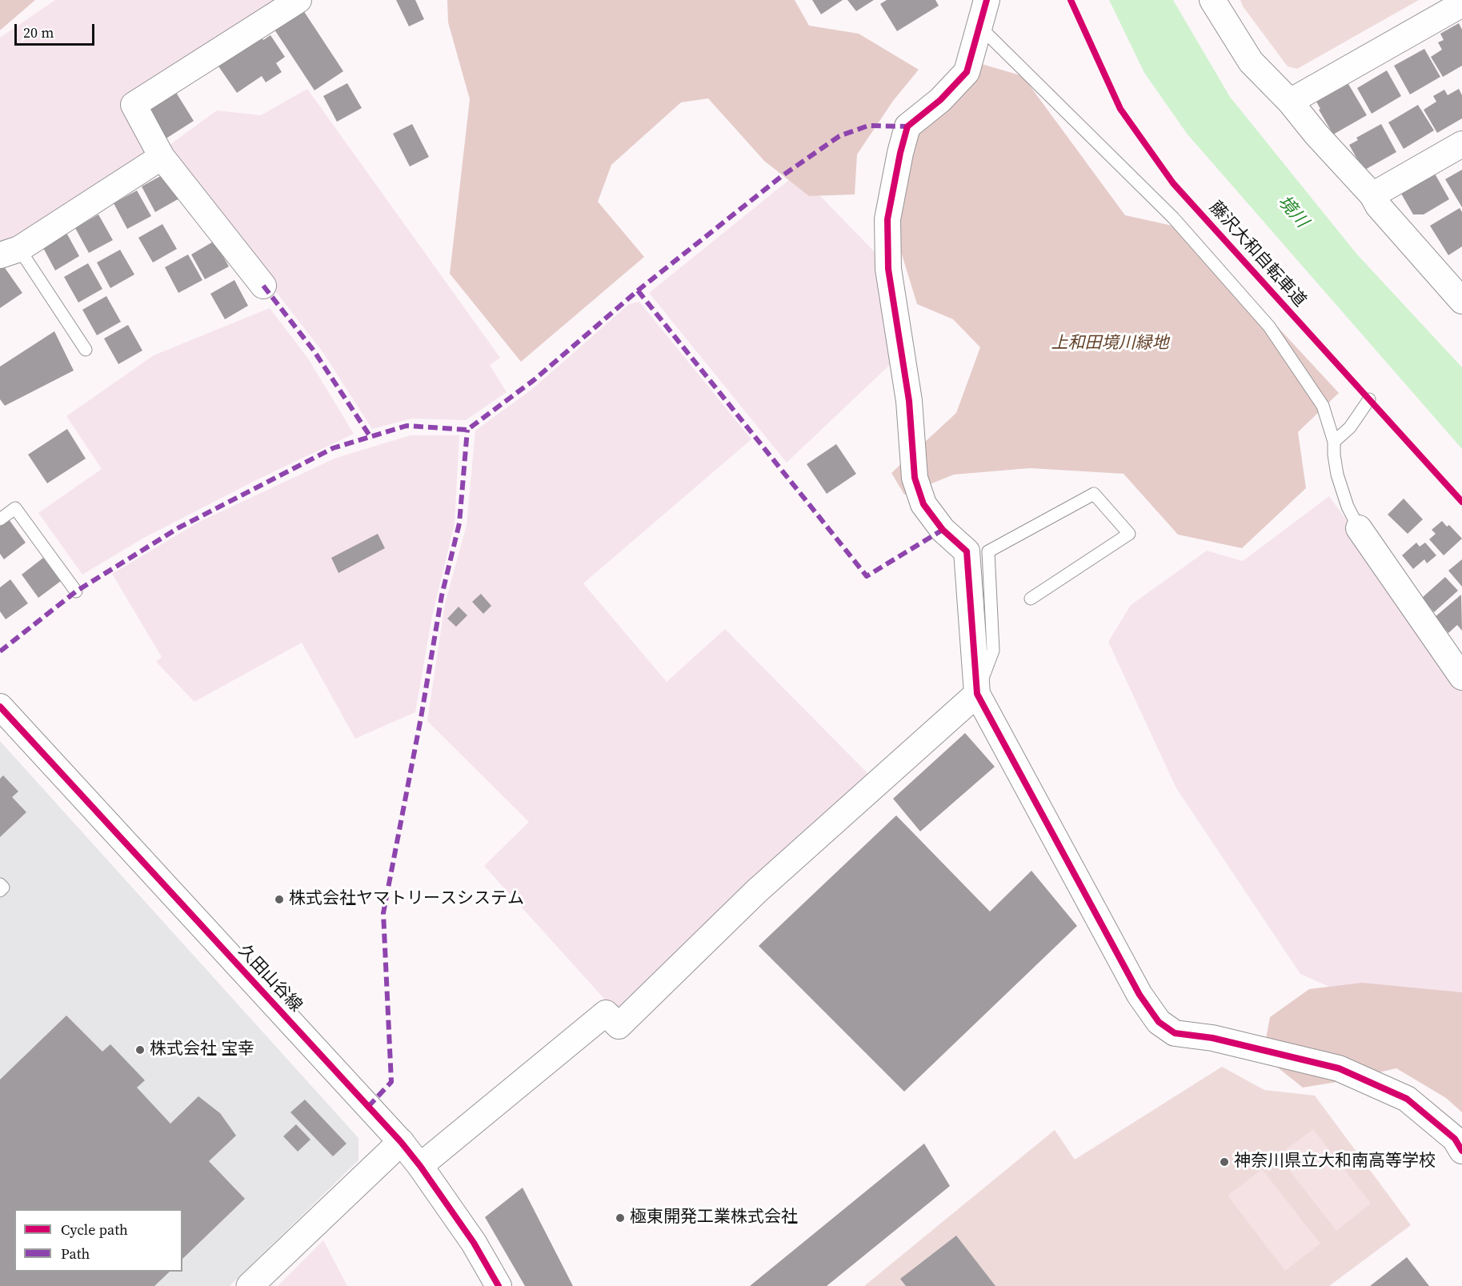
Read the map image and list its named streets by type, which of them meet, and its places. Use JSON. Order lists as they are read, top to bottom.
{
  "streets": {
    "street": ["久田山谷線"],
    "cycle path": ["藤沢大和自転車道"]
  },
  "water": ["境川"],
  "parks": ["上和田境川緑地"],
  "places": [
    "株式会社ヤマトリースシステム",
    "株式会社 宝幸",
    "神奈川県立大和南高等学校",
    "極東開発工業株式会社"
  ],
  "legend": ["Cycle path", "Path"],
  "scale_bar": "20 m"
}
